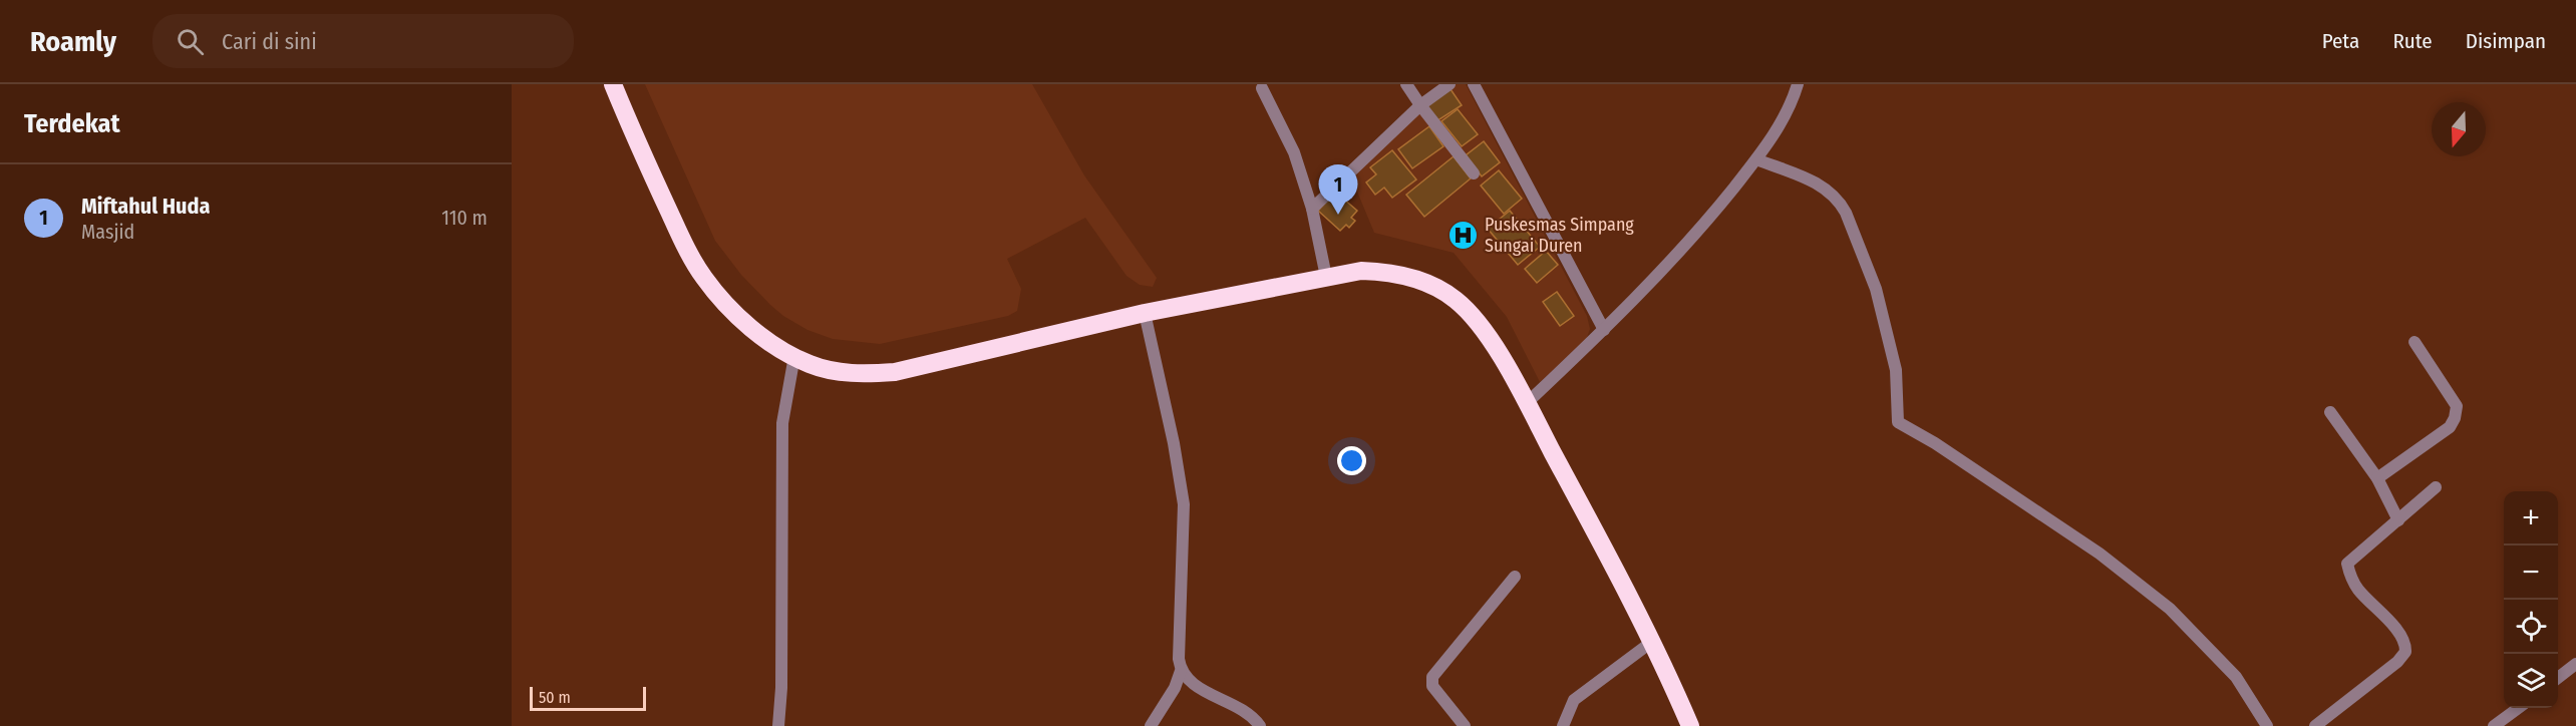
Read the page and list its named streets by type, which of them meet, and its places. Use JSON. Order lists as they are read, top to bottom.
{
  "places": {
    "hospital": ["Puskesmas Simpang Sungai Duren"]
  },
  "scale_bar": "50 m",
  "north": "bottom",
  "page": {
    "header": "Roamly",
    "search": "Cari di sini",
    "nav": ["Peta", "Rute", "Disimpan"],
    "heading": "Terdekat",
    "list": [
      {
        "mark": "1",
        "name": "Miftahul Huda",
        "note": "Masjid",
        "value": "110 m"
      }
    ],
    "pins": "1",
    "map_buttons": ["+", "−"],
    "scale": "50 m"
  }
}
